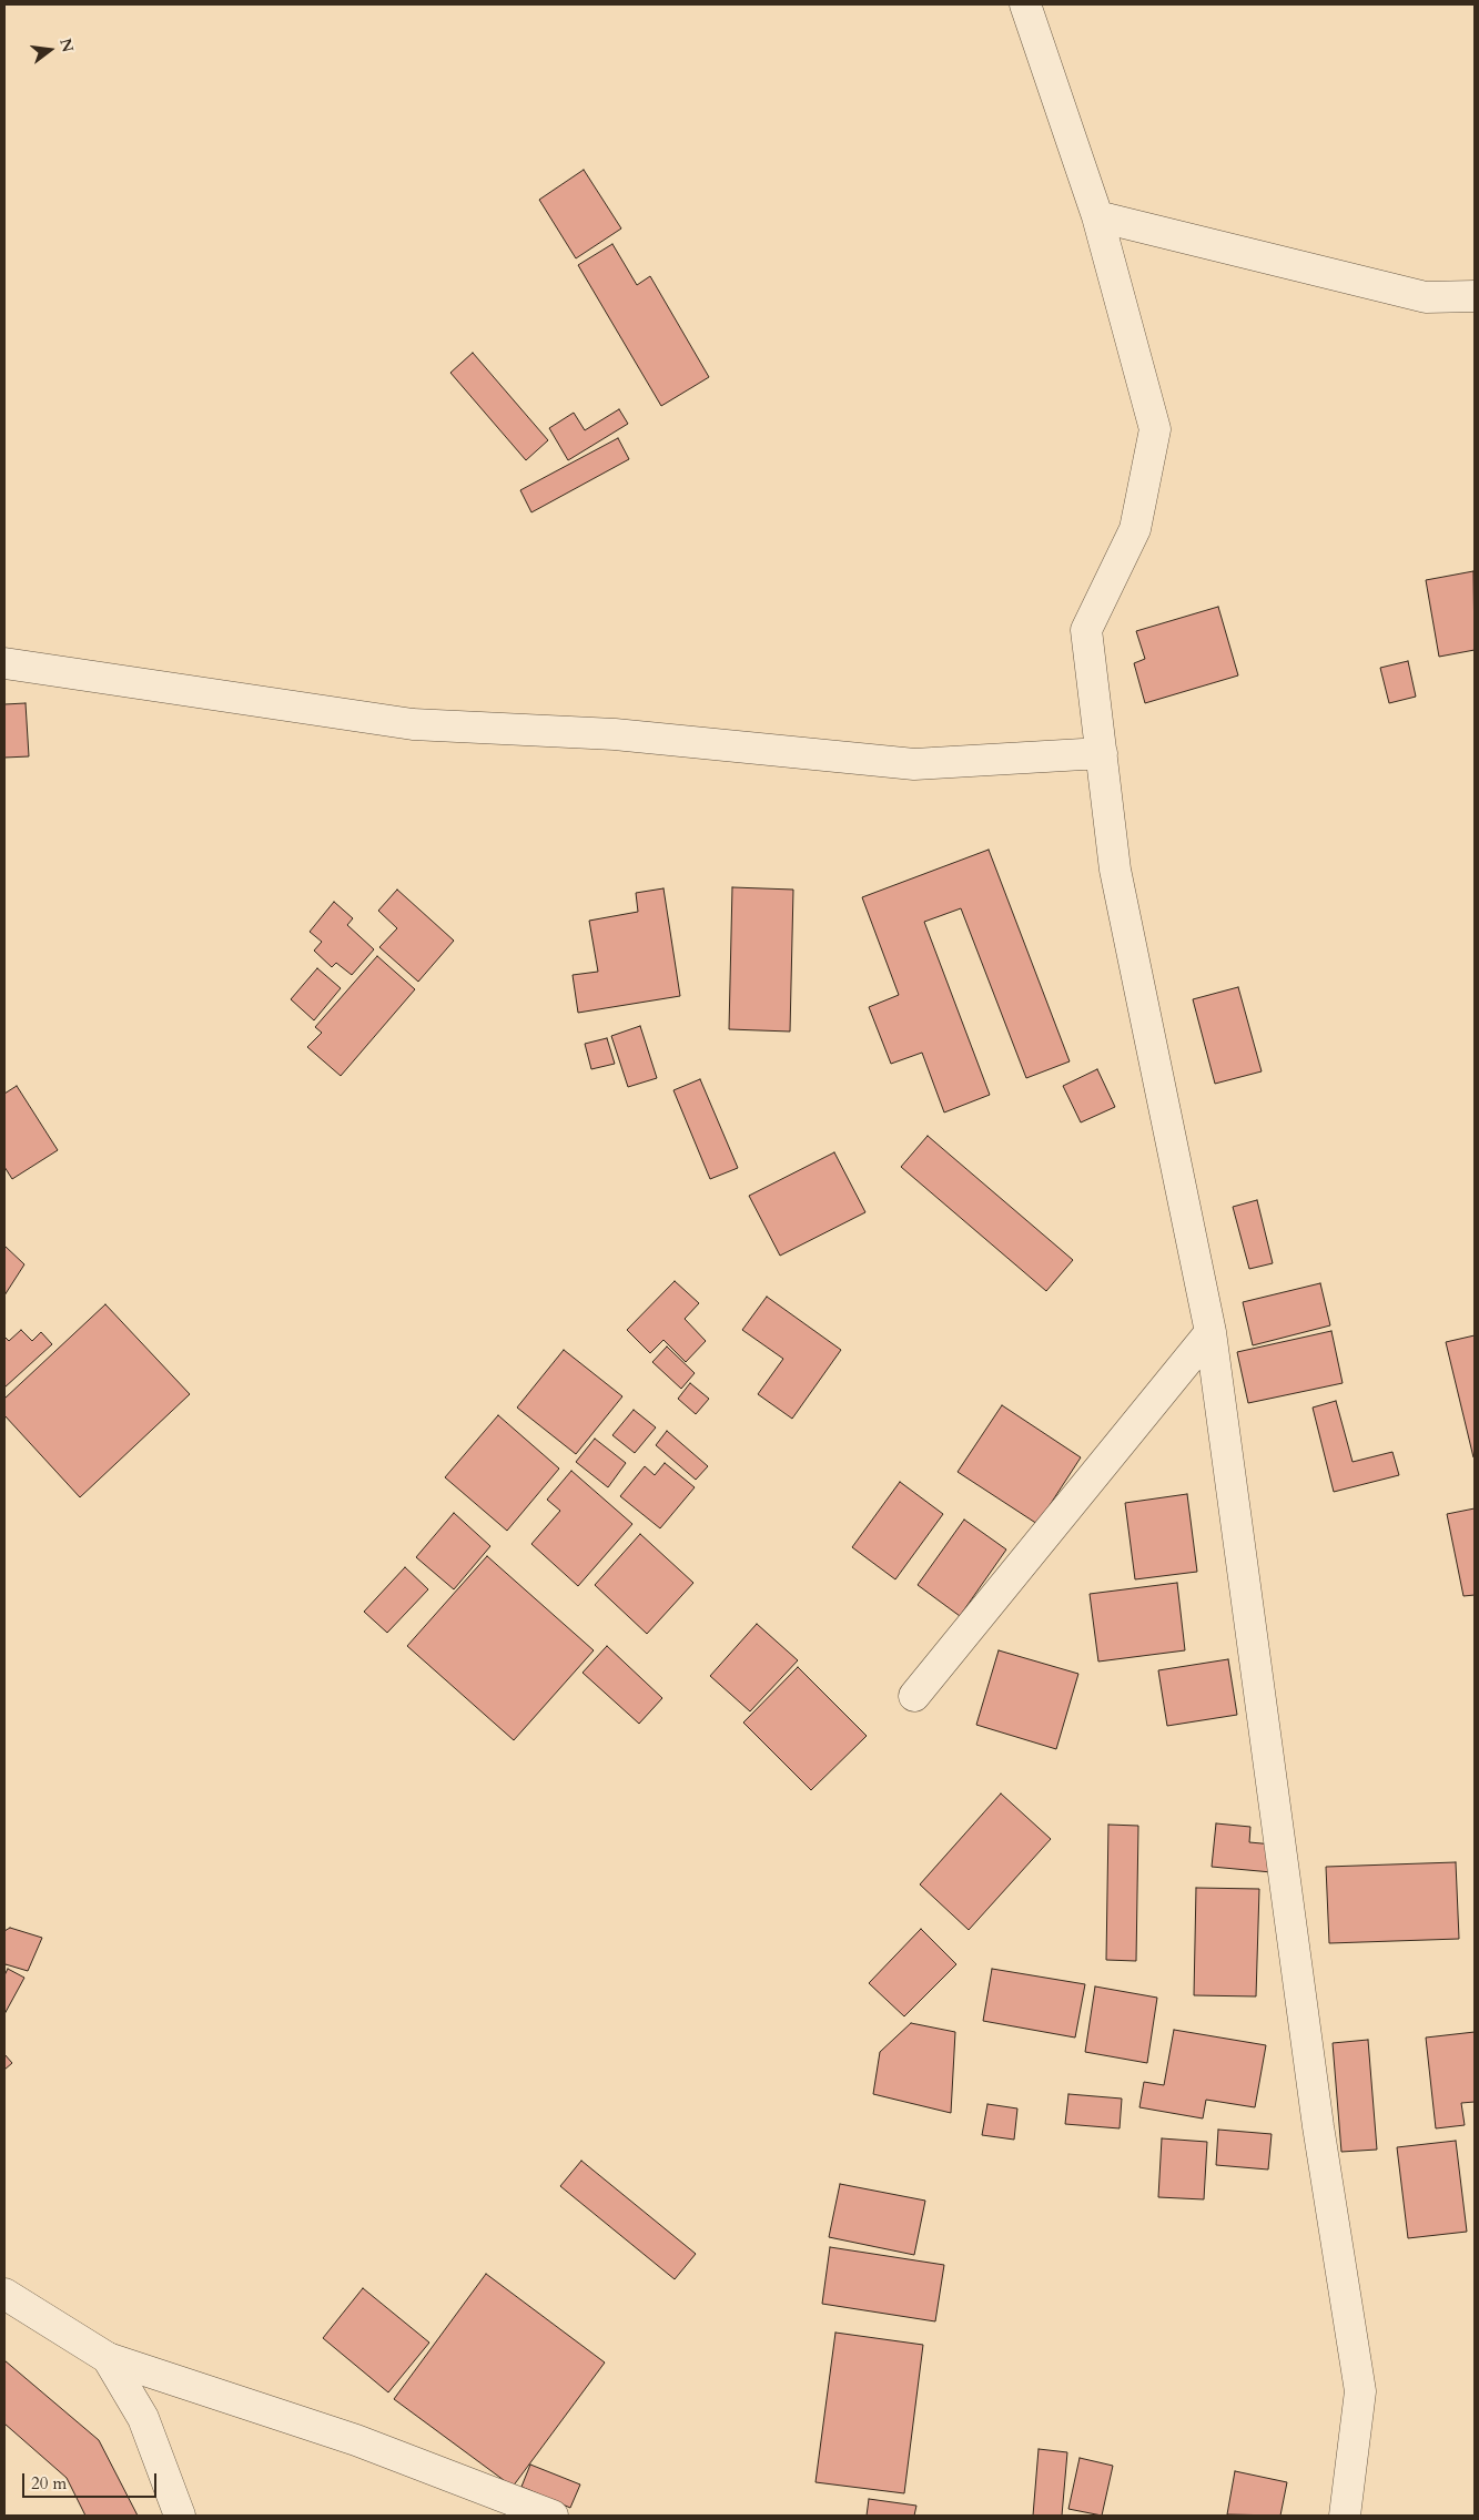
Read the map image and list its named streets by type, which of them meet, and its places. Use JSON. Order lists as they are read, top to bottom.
{
  "scale_bar": "20 m",
  "north": "right"
}
